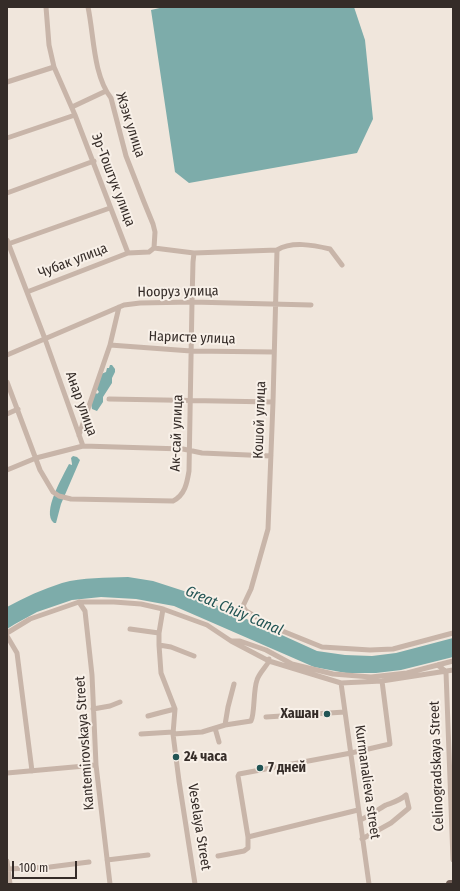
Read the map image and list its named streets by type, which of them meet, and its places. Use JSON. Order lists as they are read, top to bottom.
{
  "streets": {
    "street": [
      "Жээк улица",
      "Эр-Тоштук улица",
      "Чубак улица",
      "Нооруз улица",
      "Наристе улица",
      "Анар улица",
      "Кошой улица",
      "Ак-сай улица",
      "Kantemirovskaya Street",
      "Celinogradskaya Street",
      "Kurmanalieva street",
      "Veselaya Street"
    ]
  },
  "crossings": [
    ["Эр-Тоштук улица", "Чубак улица"],
    ["Чубак улица", "Анар улица"],
    ["Нооруз улица", "Анар улица"],
    ["Нооруз улица", "Кошой улица"],
    ["Нооруз улица", "Ак-сай улица"],
    ["Наристе улица", "Кошой улица"],
    ["Наристе улица", "Ак-сай улица"],
    ["Анар улица", "Кошой улица"],
    ["Анар улица", "Ак-сай улица"]
  ],
  "water": ["Great Chüy Canal"],
  "places": ["Хашан", "24 часа", "7 дней"],
  "scale_bar": "100 m"
}
